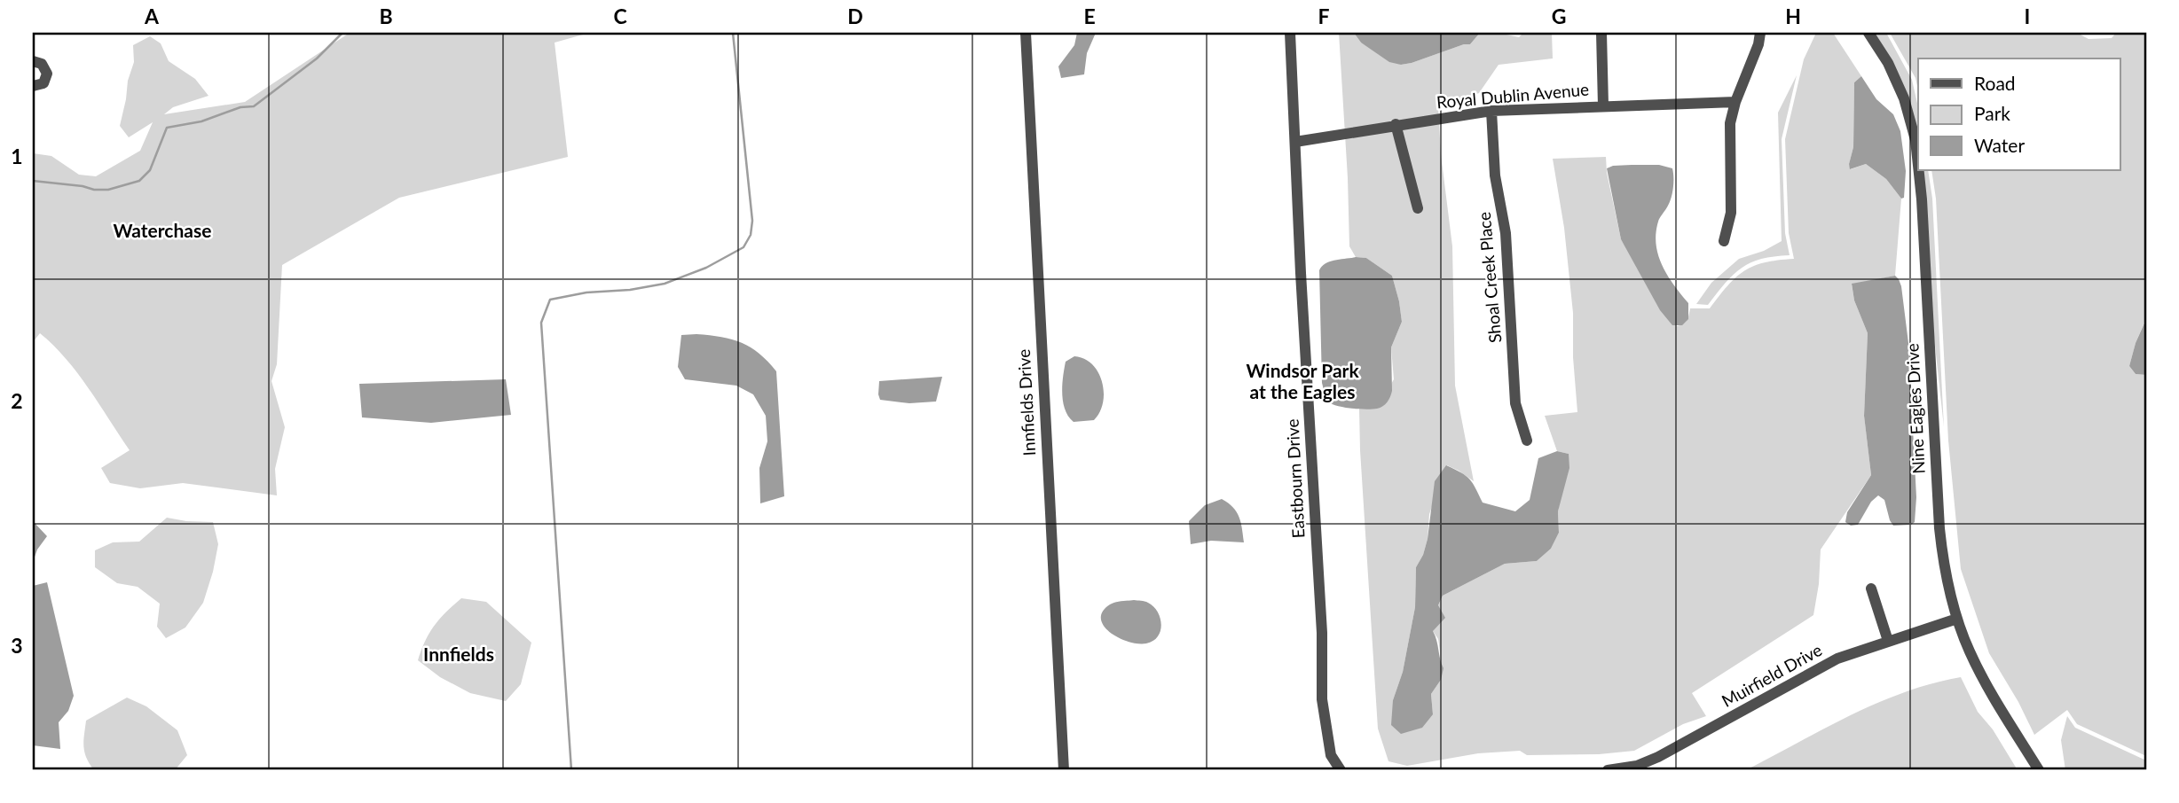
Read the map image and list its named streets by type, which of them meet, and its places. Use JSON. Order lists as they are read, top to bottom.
{
  "streets": {
    "street": [
      "Royal Dublin Avenue",
      "Shoal Creek Place",
      "Innfields Drive",
      "Nine Eagles Drive",
      "Eastbourn Drive",
      "Muirfield Drive"
    ]
  },
  "crossings": [
    ["Royal Dublin Avenue", "Shoal Creek Place"],
    ["Royal Dublin Avenue", "Eastbourn Drive"],
    ["Nine Eagles Drive", "Muirfield Drive"]
  ],
  "districts": ["Waterchase", "Windsor Park at the Eagles", "Innfields"],
  "legend": ["Road", "Park", "Water"],
  "grid": {
    "columns": [
      "A",
      "B",
      "C",
      "D",
      "E",
      "F",
      "G",
      "H",
      "I"
    ],
    "rows": ["1", "2", "3"]
  }
}
